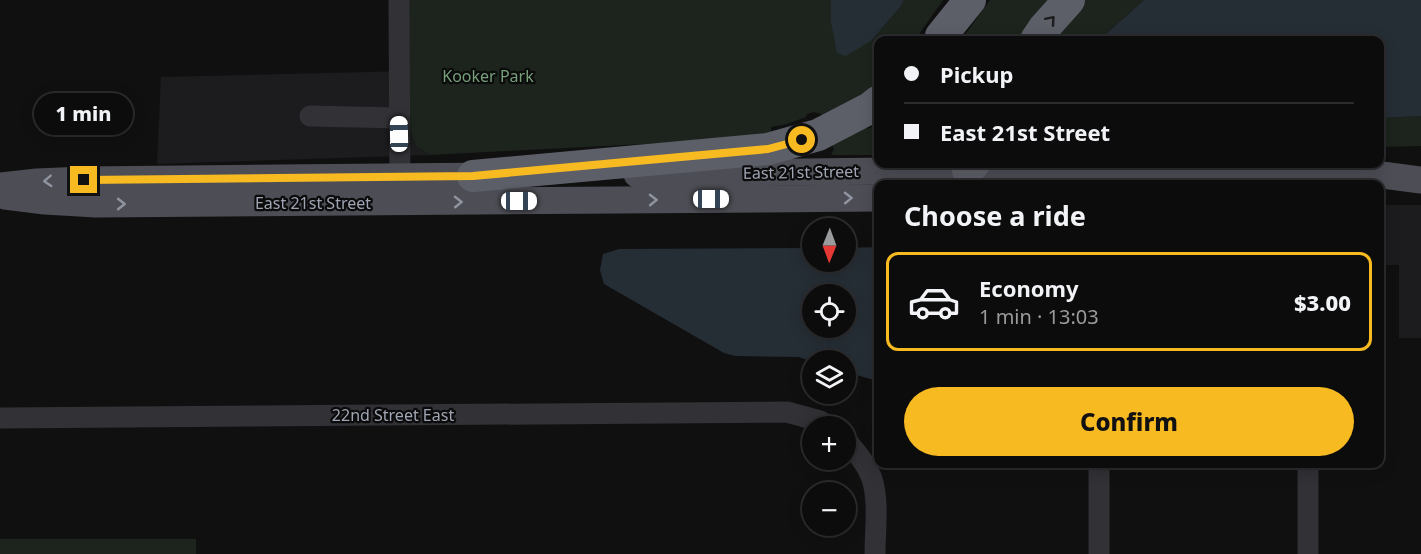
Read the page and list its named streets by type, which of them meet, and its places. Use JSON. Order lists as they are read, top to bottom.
{
  "streets": {
    "main road": ["East 21st Street"],
    "street": ["22nd Street East"]
  },
  "parks": ["Kooker Park"],
  "north": "bottom",
  "page": {
    "banner": ["Pickup", "East 21st Street"],
    "bubble": "1 min",
    "heading": "Choose a ride",
    "map_buttons": ["+", "−"],
    "list": [
      {
        "name": "Economy",
        "note": "1 min · 13:03",
        "value": "$3.00"
      }
    ],
    "buttons": "Confirm"
  }
}
